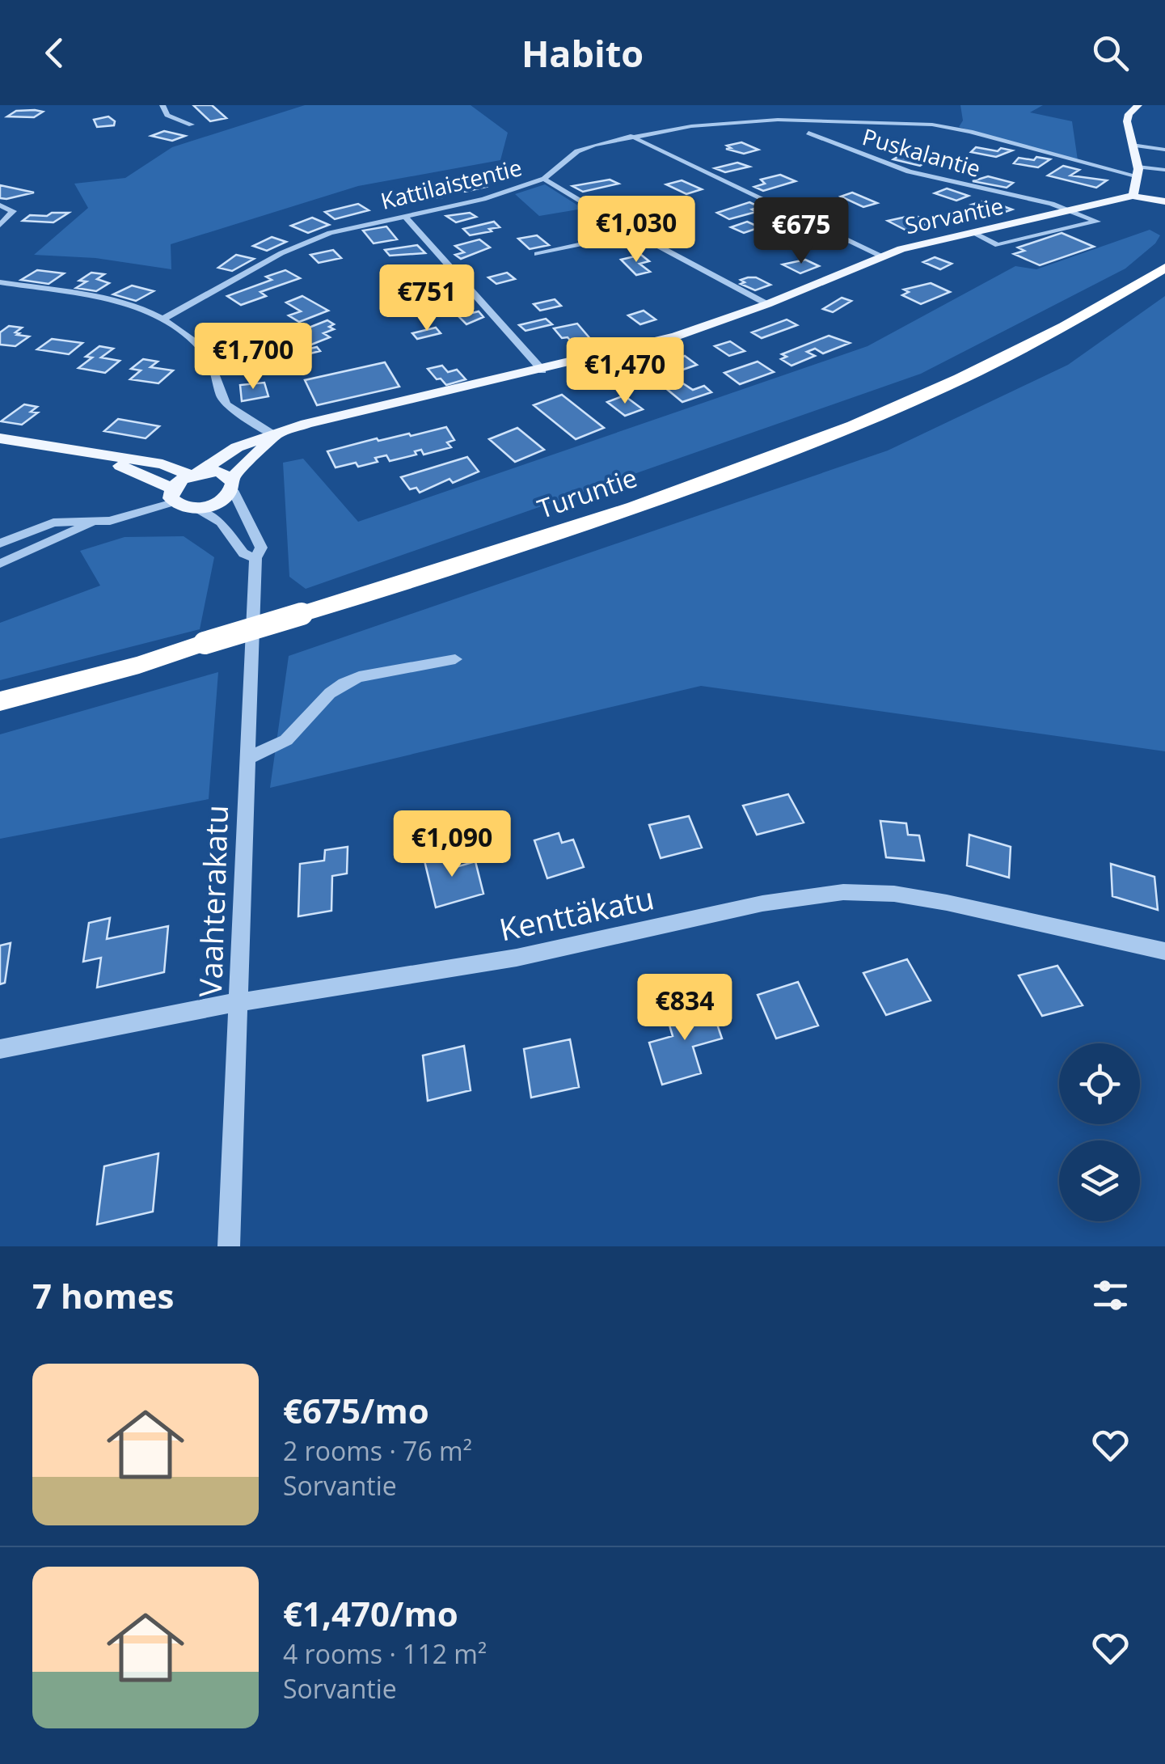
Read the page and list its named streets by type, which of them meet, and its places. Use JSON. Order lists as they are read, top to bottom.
{
  "streets": {
    "highway": ["Turuntie"],
    "main road": ["Sorvantie"],
    "street": [
      "Puskalantie",
      "Kattilaistentie",
      "Vaahterakatu",
      "Kenttäkatu"
    ]
  },
  "crossings": [
    ["Puskalantie", "Sorvantie"],
    ["Sorvantie", "Vaahterakatu"],
    ["Vaahterakatu", "Kenttäkatu"]
  ],
  "page": {
    "header": "Habito",
    "price": [
      "€1,030",
      "€675",
      "€751",
      "€1,700",
      "€1,470",
      "€1,090",
      "€834"
    ],
    "heading": "7 homes",
    "list": [
      {
        "name": "€675/mo",
        "note": "2 rooms · 76 m² · Sorvantie"
      },
      {
        "name": "€1,470/mo",
        "note": "4 rooms · 112 m² · Sorvantie"
      }
    ]
  }
}
